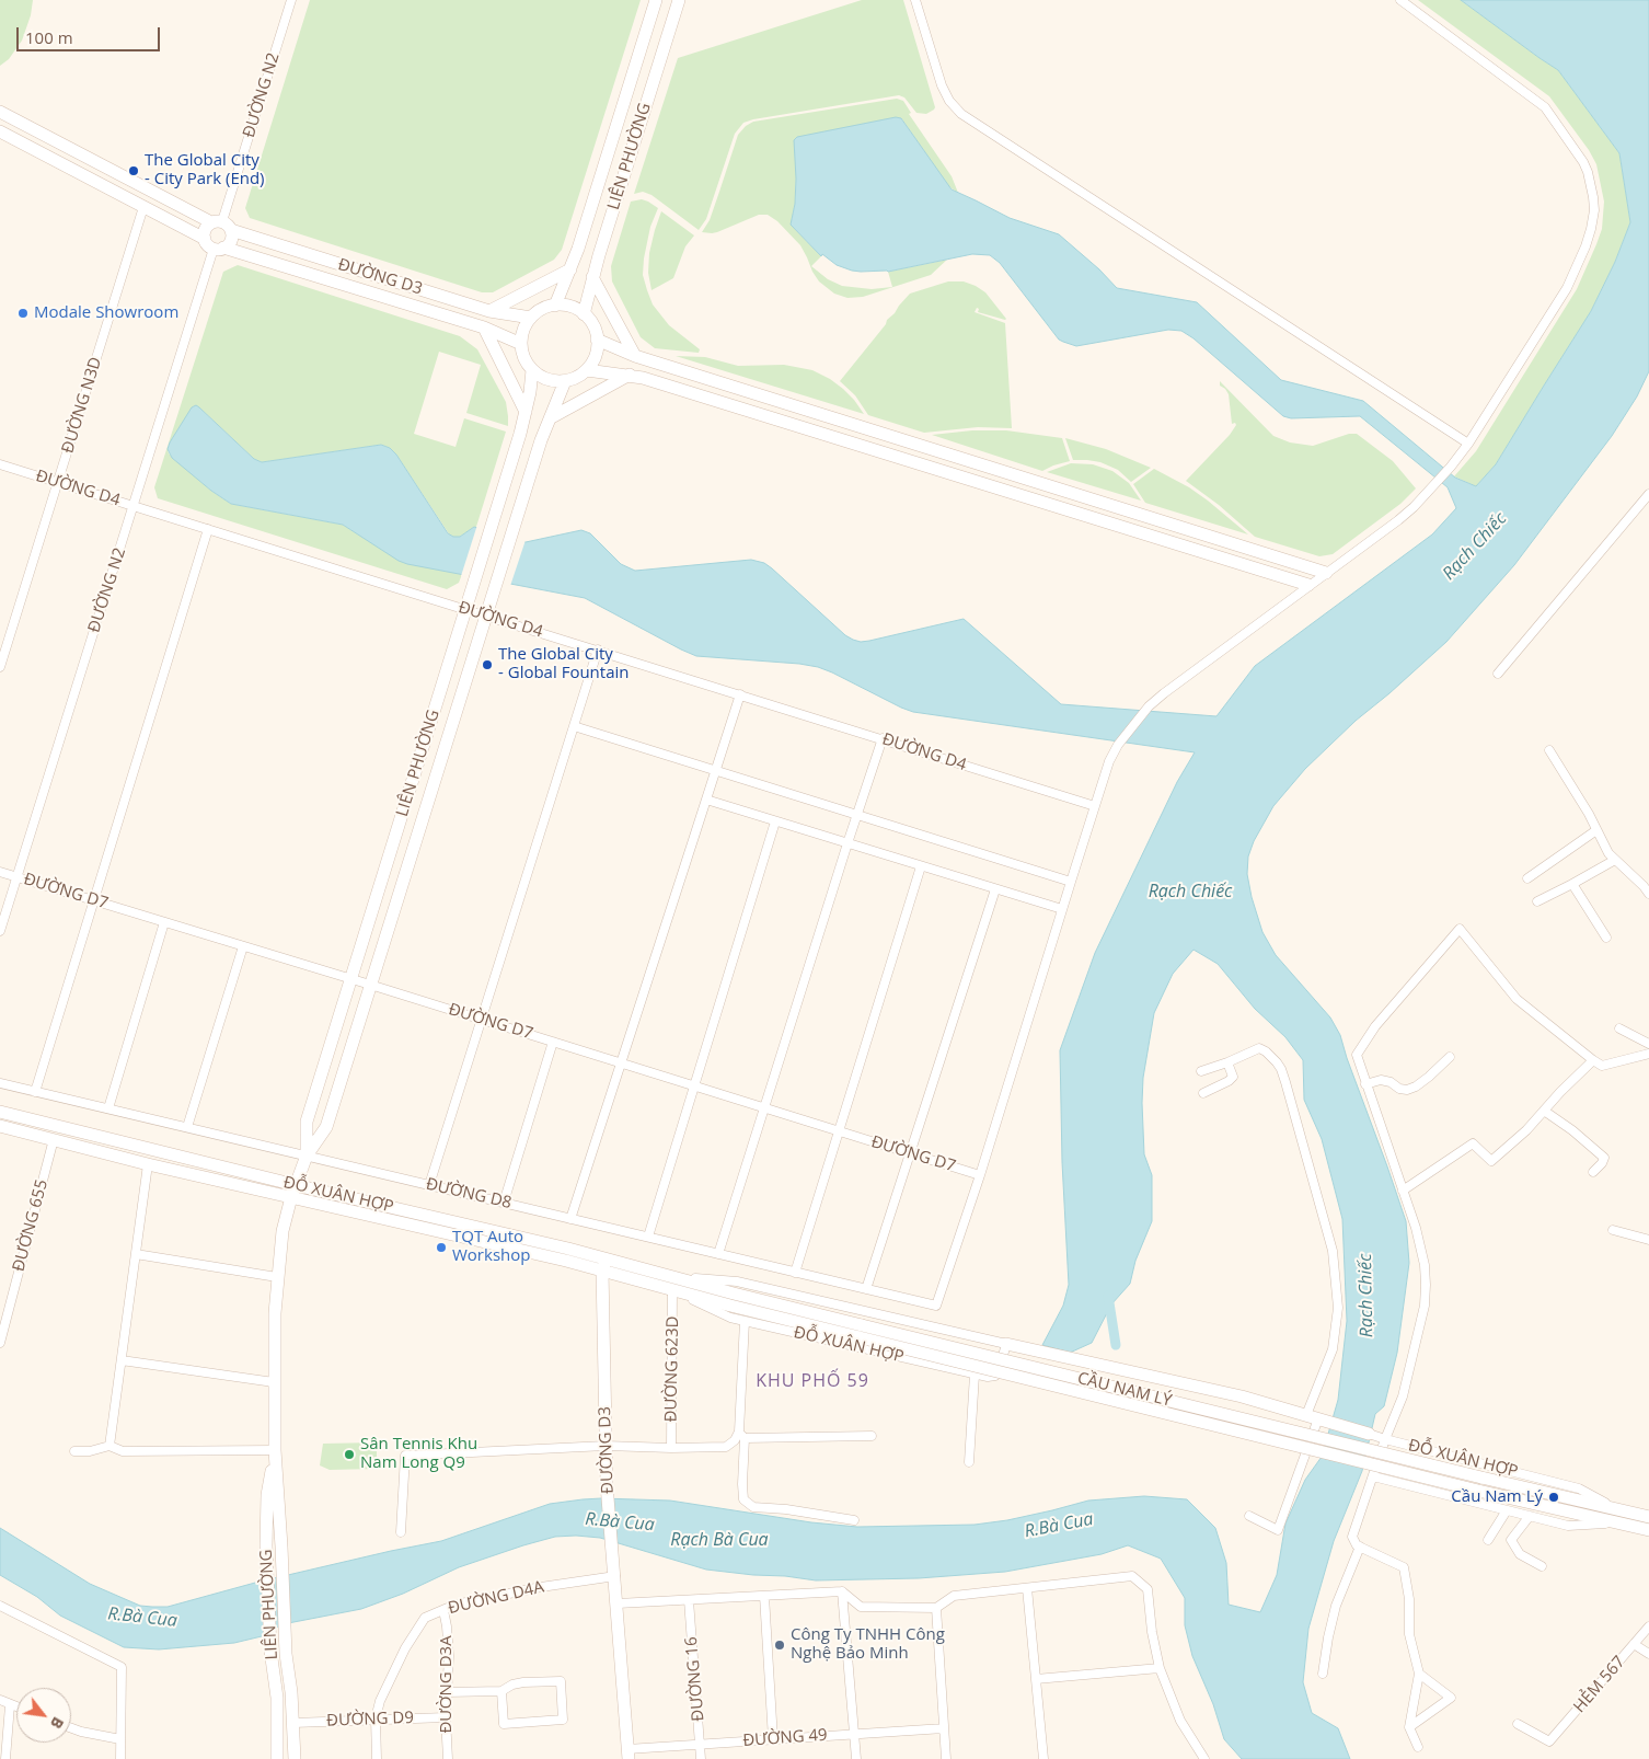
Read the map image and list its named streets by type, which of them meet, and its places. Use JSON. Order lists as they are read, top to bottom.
{
  "streets": {
    "street": [
      "ĐƯỜNG N2",
      "LIÊN PHƯỜNG",
      "ĐƯỜNG D3",
      "ĐƯỜNG N3D",
      "ĐƯỜNG D4",
      "ĐƯỜNG D7",
      "ĐƯỜNG D8",
      "ĐỖ XUÂN HỢP",
      "ĐƯỜNG 655",
      "ĐƯỜNG 623D",
      "CẦU NAM LÝ",
      "ĐƯỜNG D4A",
      "ĐƯỜNG 16",
      "ĐƯỜNG D3A",
      "HẺM 567",
      "ĐƯỜNG D9",
      "ĐƯỜNG 49"
    ]
  },
  "crossings": [
    ["ĐƯỜNG N2", "ĐƯỜNG D3"],
    ["ĐƯỜNG N2", "ĐƯỜNG D4"],
    ["ĐƯỜNG N2", "ĐƯỜNG D7"],
    ["LIÊN PHƯỜNG", "ĐƯỜNG D3"],
    ["LIÊN PHƯỜNG", "ĐƯỜNG D4"],
    ["LIÊN PHƯỜNG", "ĐƯỜNG D7"],
    ["LIÊN PHƯỜNG", "ĐƯỜNG D8"],
    ["LIÊN PHƯỜNG", "ĐỖ XUÂN HỢP"],
    ["LIÊN PHƯỜNG", "ĐƯỜNG D9"],
    ["ĐƯỜNG D3", "ĐỖ XUÂN HỢP"],
    ["ĐƯỜNG D3", "ĐƯỜNG D4A"],
    ["ĐƯỜNG D3", "ĐƯỜNG 49"],
    ["ĐƯỜNG N3D", "ĐƯỜNG D4"],
    ["ĐƯỜNG D7", "ĐƯỜNG D8"],
    ["ĐỖ XUÂN HỢP", "ĐƯỜNG 655"],
    ["ĐỖ XUÂN HỢP", "ĐƯỜNG 623D"],
    ["ĐỖ XUÂN HỢP", "CẦU NAM LÝ"],
    ["ĐƯỜNG D4A", "ĐƯỜNG D3A"],
    ["ĐƯỜNG D4A", "ĐƯỜNG D9"],
    ["ĐƯỜNG 16", "ĐƯỜNG 49"],
    ["ĐƯỜNG D3A", "ĐƯỜNG D9"]
  ],
  "districts": ["KHU PHỐ 59"],
  "water": ["Rạch Chiếc", "R.Bà Cua", "Rạch Bà Cua"],
  "places": [
    "The Global City - City Park (End)",
    "Modale Showroom",
    "The Global City - Global Fountain",
    "TQT Auto Workshop",
    "Sân Tennis Khu Nam Long Q9",
    "Cầu Nam Lý",
    "Công Ty TNHH Công Nghệ Bảo Minh"
  ],
  "scale_bar": "100 m",
  "north": "bottom right"
}
